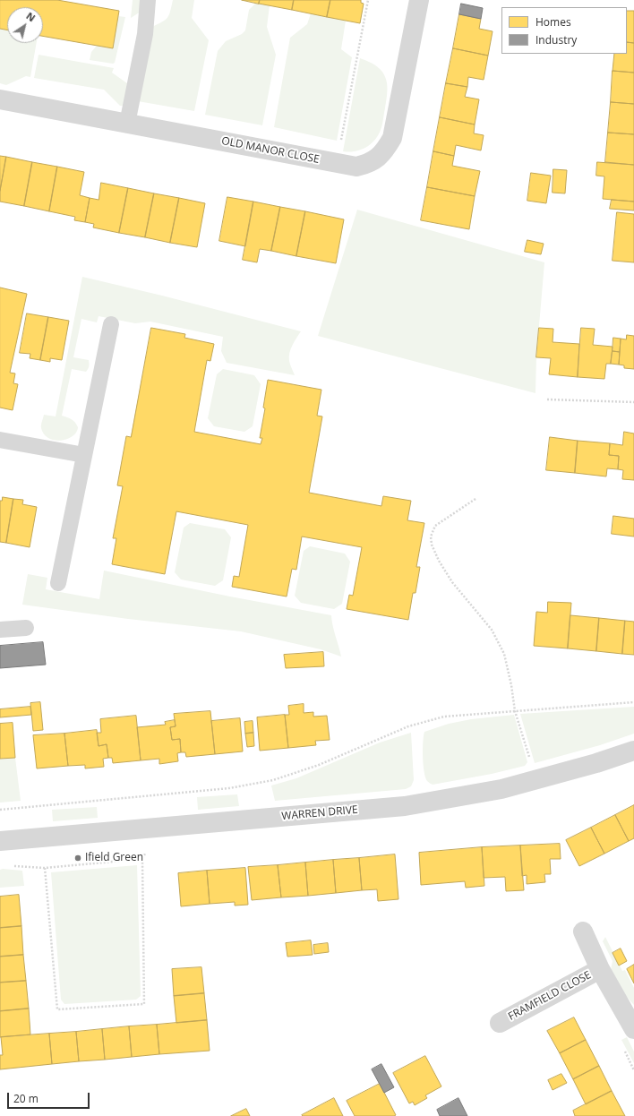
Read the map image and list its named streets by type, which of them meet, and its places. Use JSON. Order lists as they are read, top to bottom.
{
  "streets": {
    "street": ["OLD MANOR CLOSE", "WARREN DRIVE", "FRAMFIELD CLOSE"]
  },
  "places": ["Ifield Green"],
  "legend": ["Homes", "Industry"],
  "scale_bar": "20 m",
  "north": "top right"
}
